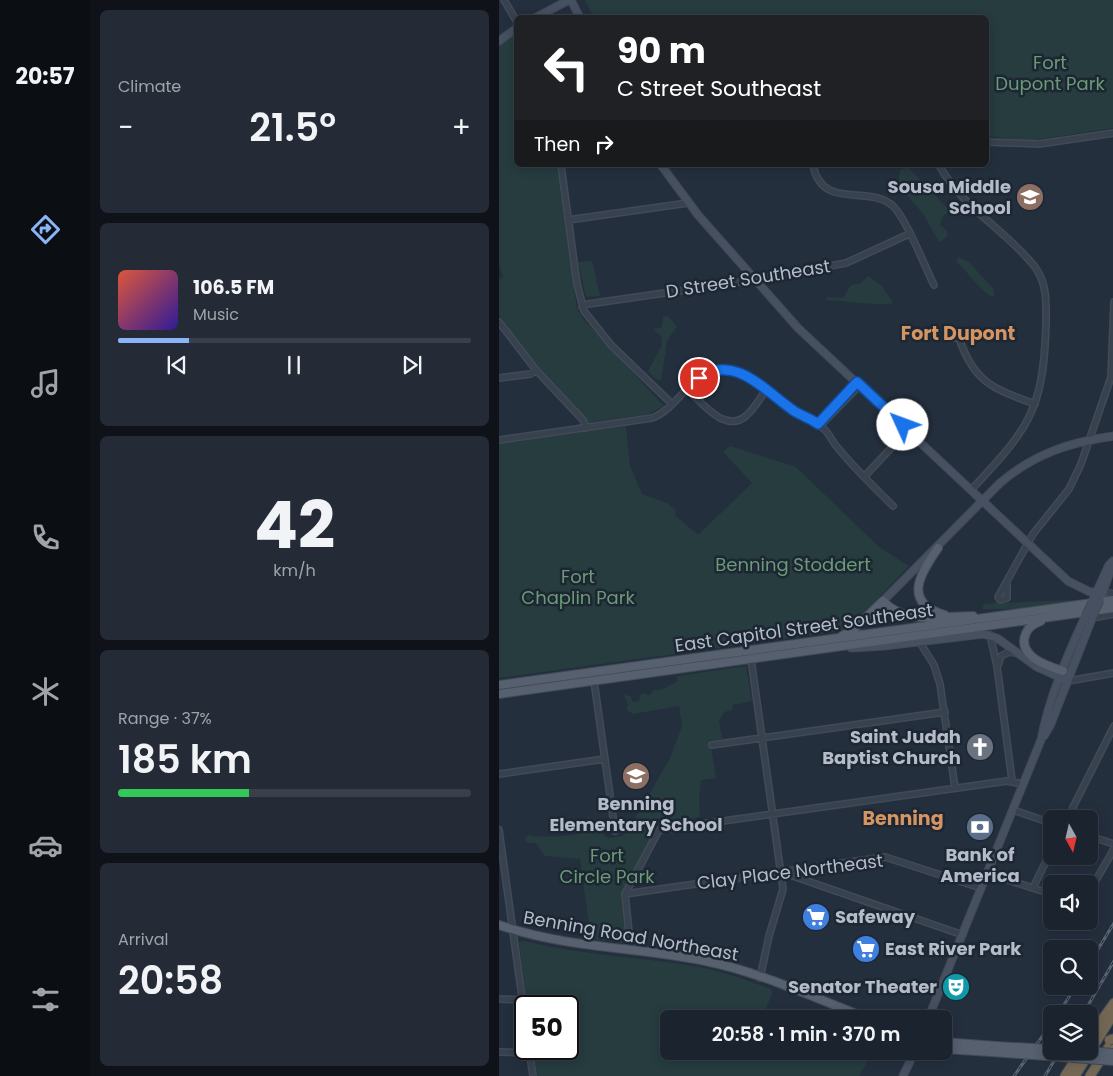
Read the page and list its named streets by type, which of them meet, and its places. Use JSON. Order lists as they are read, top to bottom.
{
  "streets": {
    "main road": ["East Capitol Street Southeast", "Benning Road Northeast"],
    "street": ["D Street Southeast", "Clay Place Northeast"]
  },
  "districts": ["Fort Dupont", "Benning"],
  "parks": [
    "Fort Dupont Park",
    "Benning Stoddert",
    "Fort Chaplin Park",
    "Fort Circle Park"
  ],
  "places": {
    "school or university": ["Sousa Middle School", "Benning Elementary School"],
    "church": ["Saint Judah Baptist Church"],
    "bank": ["Bank of America"],
    "supermarket": ["Safeway", "East River Park"],
    "theatre": ["Senator Theater"]
  },
  "north": "bottom",
  "page": {
    "tabs": "20:57",
    "tile": [
      "Climate",
      ["42", "km/h"],
      ["Range · 37%", "185 km"],
      ["Arrival", "20:58"]
    ],
    "turn": ["90 m", "C Street Southeast"],
    "heat": ["−", "21.5°", "+"],
    "then": "Then",
    "song": ["106.5 FM", "Music"],
    "limit": "50",
    "trip": "20:58 · 1 min · 370 m"
  }
}
